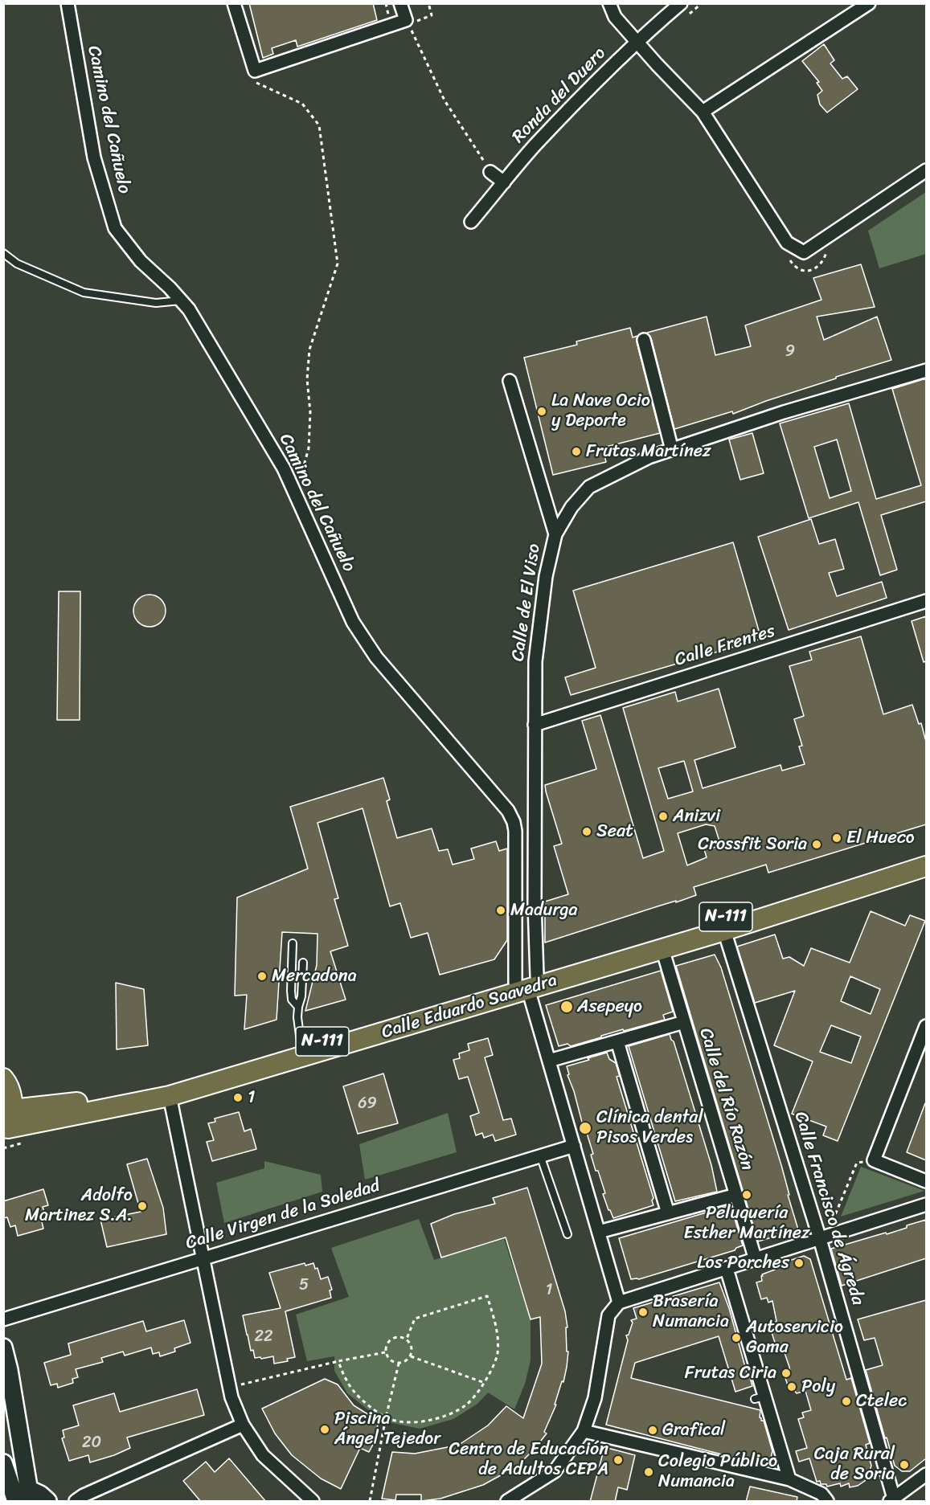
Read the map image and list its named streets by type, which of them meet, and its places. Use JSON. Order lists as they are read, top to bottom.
{
  "streets": {
    "main road": ["N-111", "Calle Eduardo Saavedra"],
    "street": [
      "Ronda del Duero",
      "Camino del Cañuelo",
      "Calle de El Viso",
      "Calle Frentes",
      "Calle del Río Razón",
      "Calle Francisco de Ágreda",
      "Calle Virgen de la Soledad"
    ]
  },
  "crossings": [
    ["Camino del Cañuelo", "Calle de El Viso"],
    ["Camino del Cañuelo", "Calle Eduardo Saavedra"],
    ["Calle de El Viso", "Calle Frentes"],
    ["Calle de El Viso", "Calle Eduardo Saavedra"],
    ["Calle Eduardo Saavedra", "Calle del Río Razón"],
    ["Calle Eduardo Saavedra", "Calle Francisco de Ágreda"]
  ],
  "places": [
    "La Nave Ocio y Deporte",
    "Frutas Martínez",
    "Anizvi",
    "Seat",
    "El Hueco",
    "Crossfit Soria",
    "Madurga",
    "Mercadona",
    "Asepeyo",
    "1",
    "Clínica dental Pisos Verdes",
    "Peluquería Esther Martínez",
    "Adolfo Martinez S.A.",
    "Los Porches",
    "Brasería Numancia",
    "Autoservicio Gama",
    "Frutas Ciria",
    "Poly",
    "Ctelec",
    "Piscina Ángel Tejedor",
    "Grafical",
    "Centro de Educación de Adultos CEPA",
    "Caja Rural de Soria",
    "Colegio Público Numancia"
  ],
  "house_numbers": [
    "9",
    "69",
    "5",
    "1",
    "22",
    "20"
  ]
}
